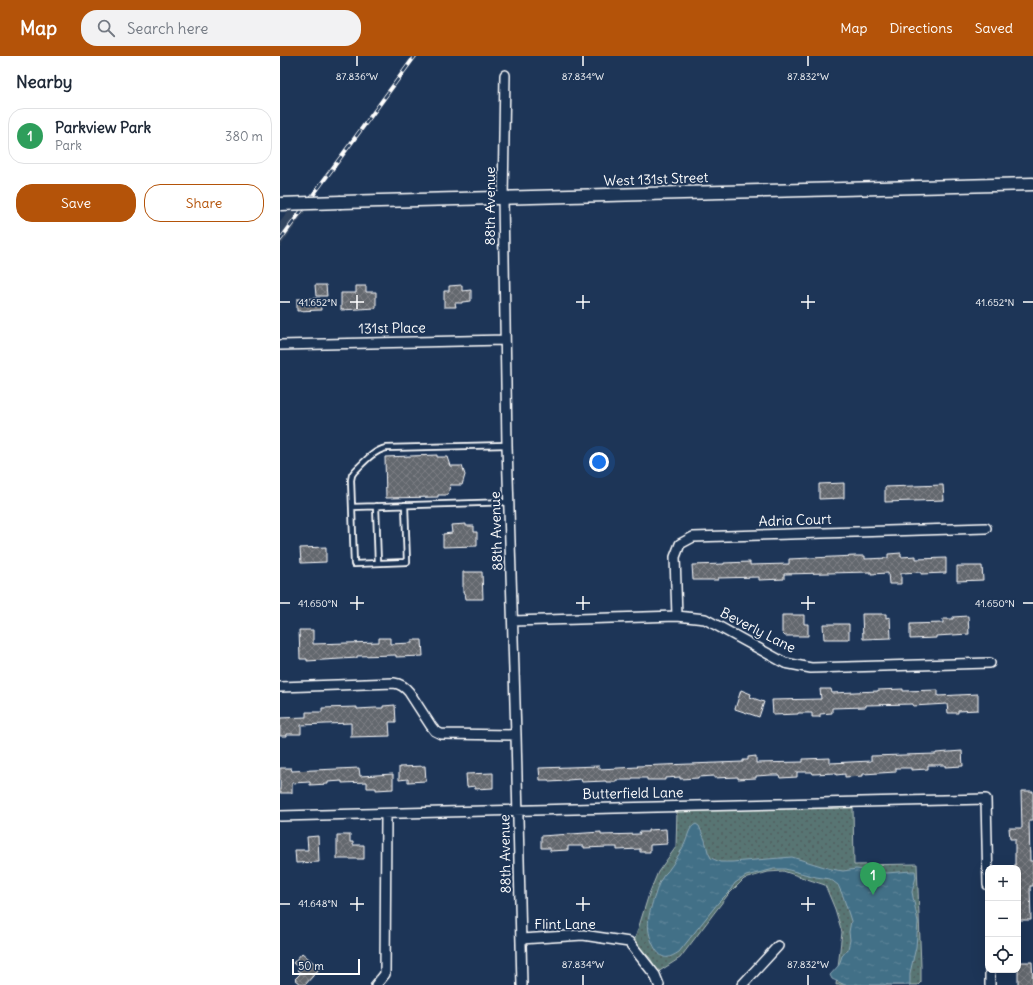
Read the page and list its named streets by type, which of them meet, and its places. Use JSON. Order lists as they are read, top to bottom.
{
  "streets": {
    "street": [
      "West 131st Street",
      "88th Avenue",
      "131st Place",
      "Adria Court",
      "Beverly Lane",
      "Butterfield Lane",
      "Flint Lane"
    ]
  },
  "crossings": [
    ["West 131st Street", "88th Avenue"],
    ["88th Avenue", "131st Place"],
    ["88th Avenue", "Beverly Lane"],
    ["88th Avenue", "Butterfield Lane"],
    ["88th Avenue", "Flint Lane"],
    ["Adria Court", "Beverly Lane"]
  ],
  "scale_bar": "50 m",
  "page": {
    "header": "Map",
    "search": "Search here",
    "nav": ["Map", "Directions", "Saved"],
    "heading": "Nearby",
    "list": [
      {
        "mark": "1",
        "name": "Parkview Park",
        "note": "Park",
        "value": "380 m"
      }
    ],
    "buttons": ["Save", "Share"],
    "pins": "1",
    "map_buttons": ["+", "−"],
    "scale": "50 m"
  },
  "coordinates": [
    "87.836°W",
    "87.834°W",
    "87.832°W",
    "41.652°N",
    "41.650°N",
    "41.648°N"
  ]
}
